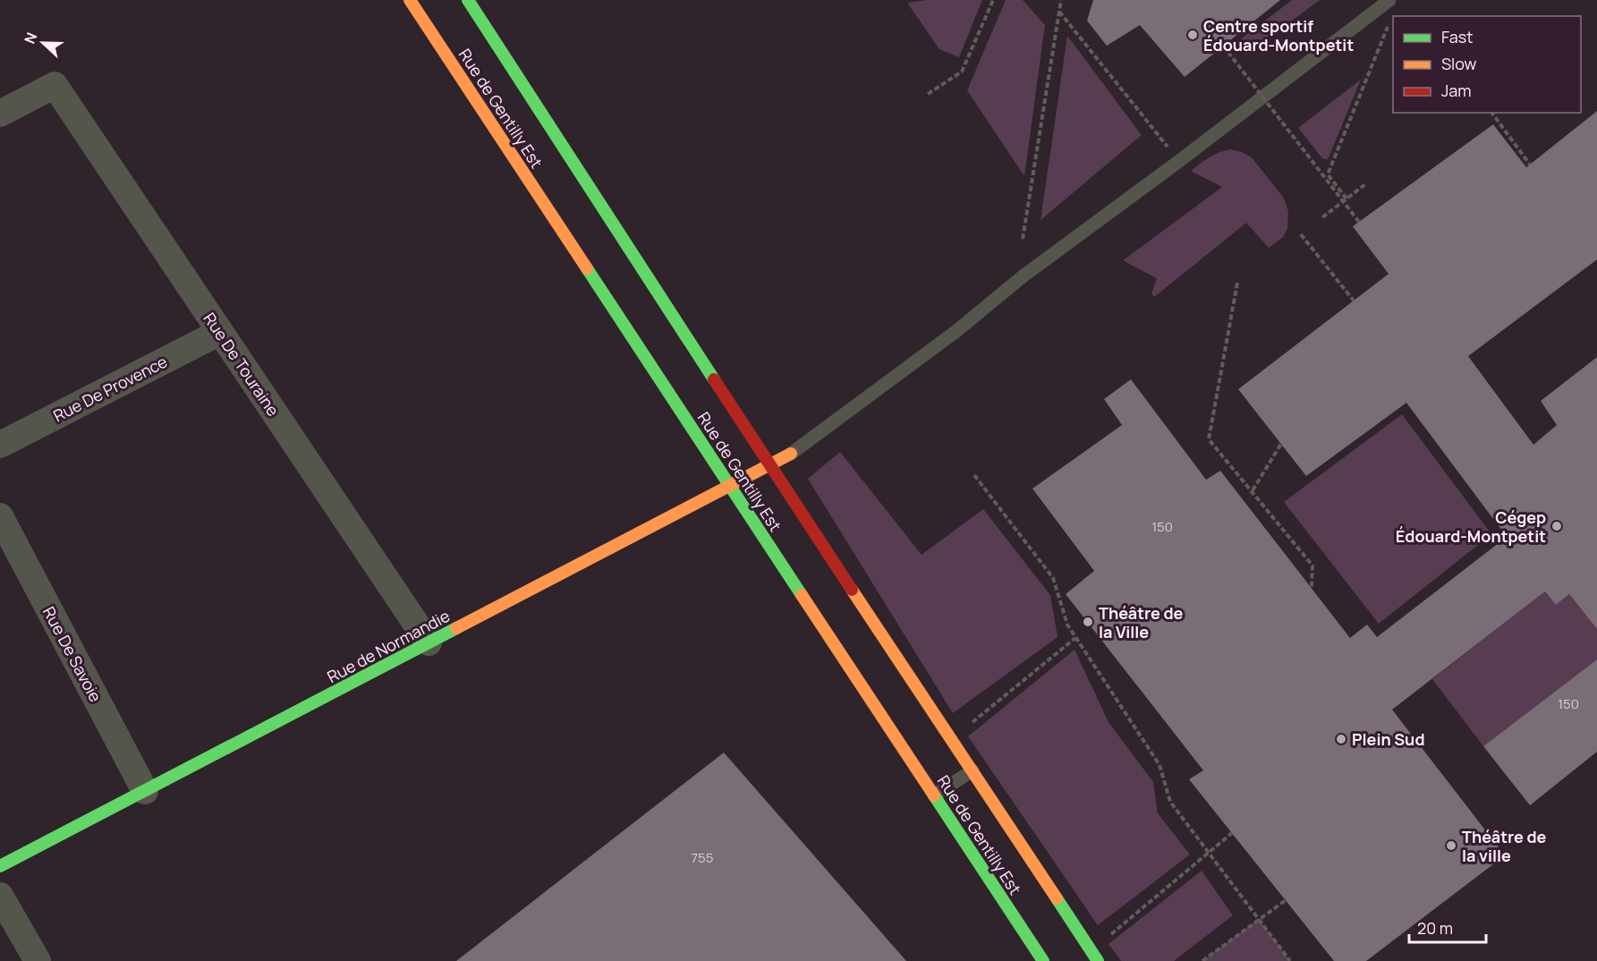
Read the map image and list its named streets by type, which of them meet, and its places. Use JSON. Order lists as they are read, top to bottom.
{
  "streets": {
    "street": [
      "Rue de Gentilly Est",
      "Rue De Touraine",
      "Rue De Provence",
      "Rue de Normandie",
      "Rue De Savoie"
    ]
  },
  "crossings": [
    ["Rue de Gentilly Est", "Rue de Normandie"],
    ["Rue De Touraine", "Rue De Provence"],
    ["Rue De Touraine", "Rue de Normandie"],
    ["Rue de Normandie", "Rue De Savoie"]
  ],
  "places": [
    "Centre sportif Édouard-Montpetit",
    "Cégep Édouard-Montpetit",
    "Théâtre de la Ville",
    "Plein Sud",
    "Théâtre de la ville"
  ],
  "house_numbers": ["150", "150", "755"],
  "legend": ["Fast", "Slow", "Jam"],
  "scale_bar": "20 m",
  "north": "left"
}
